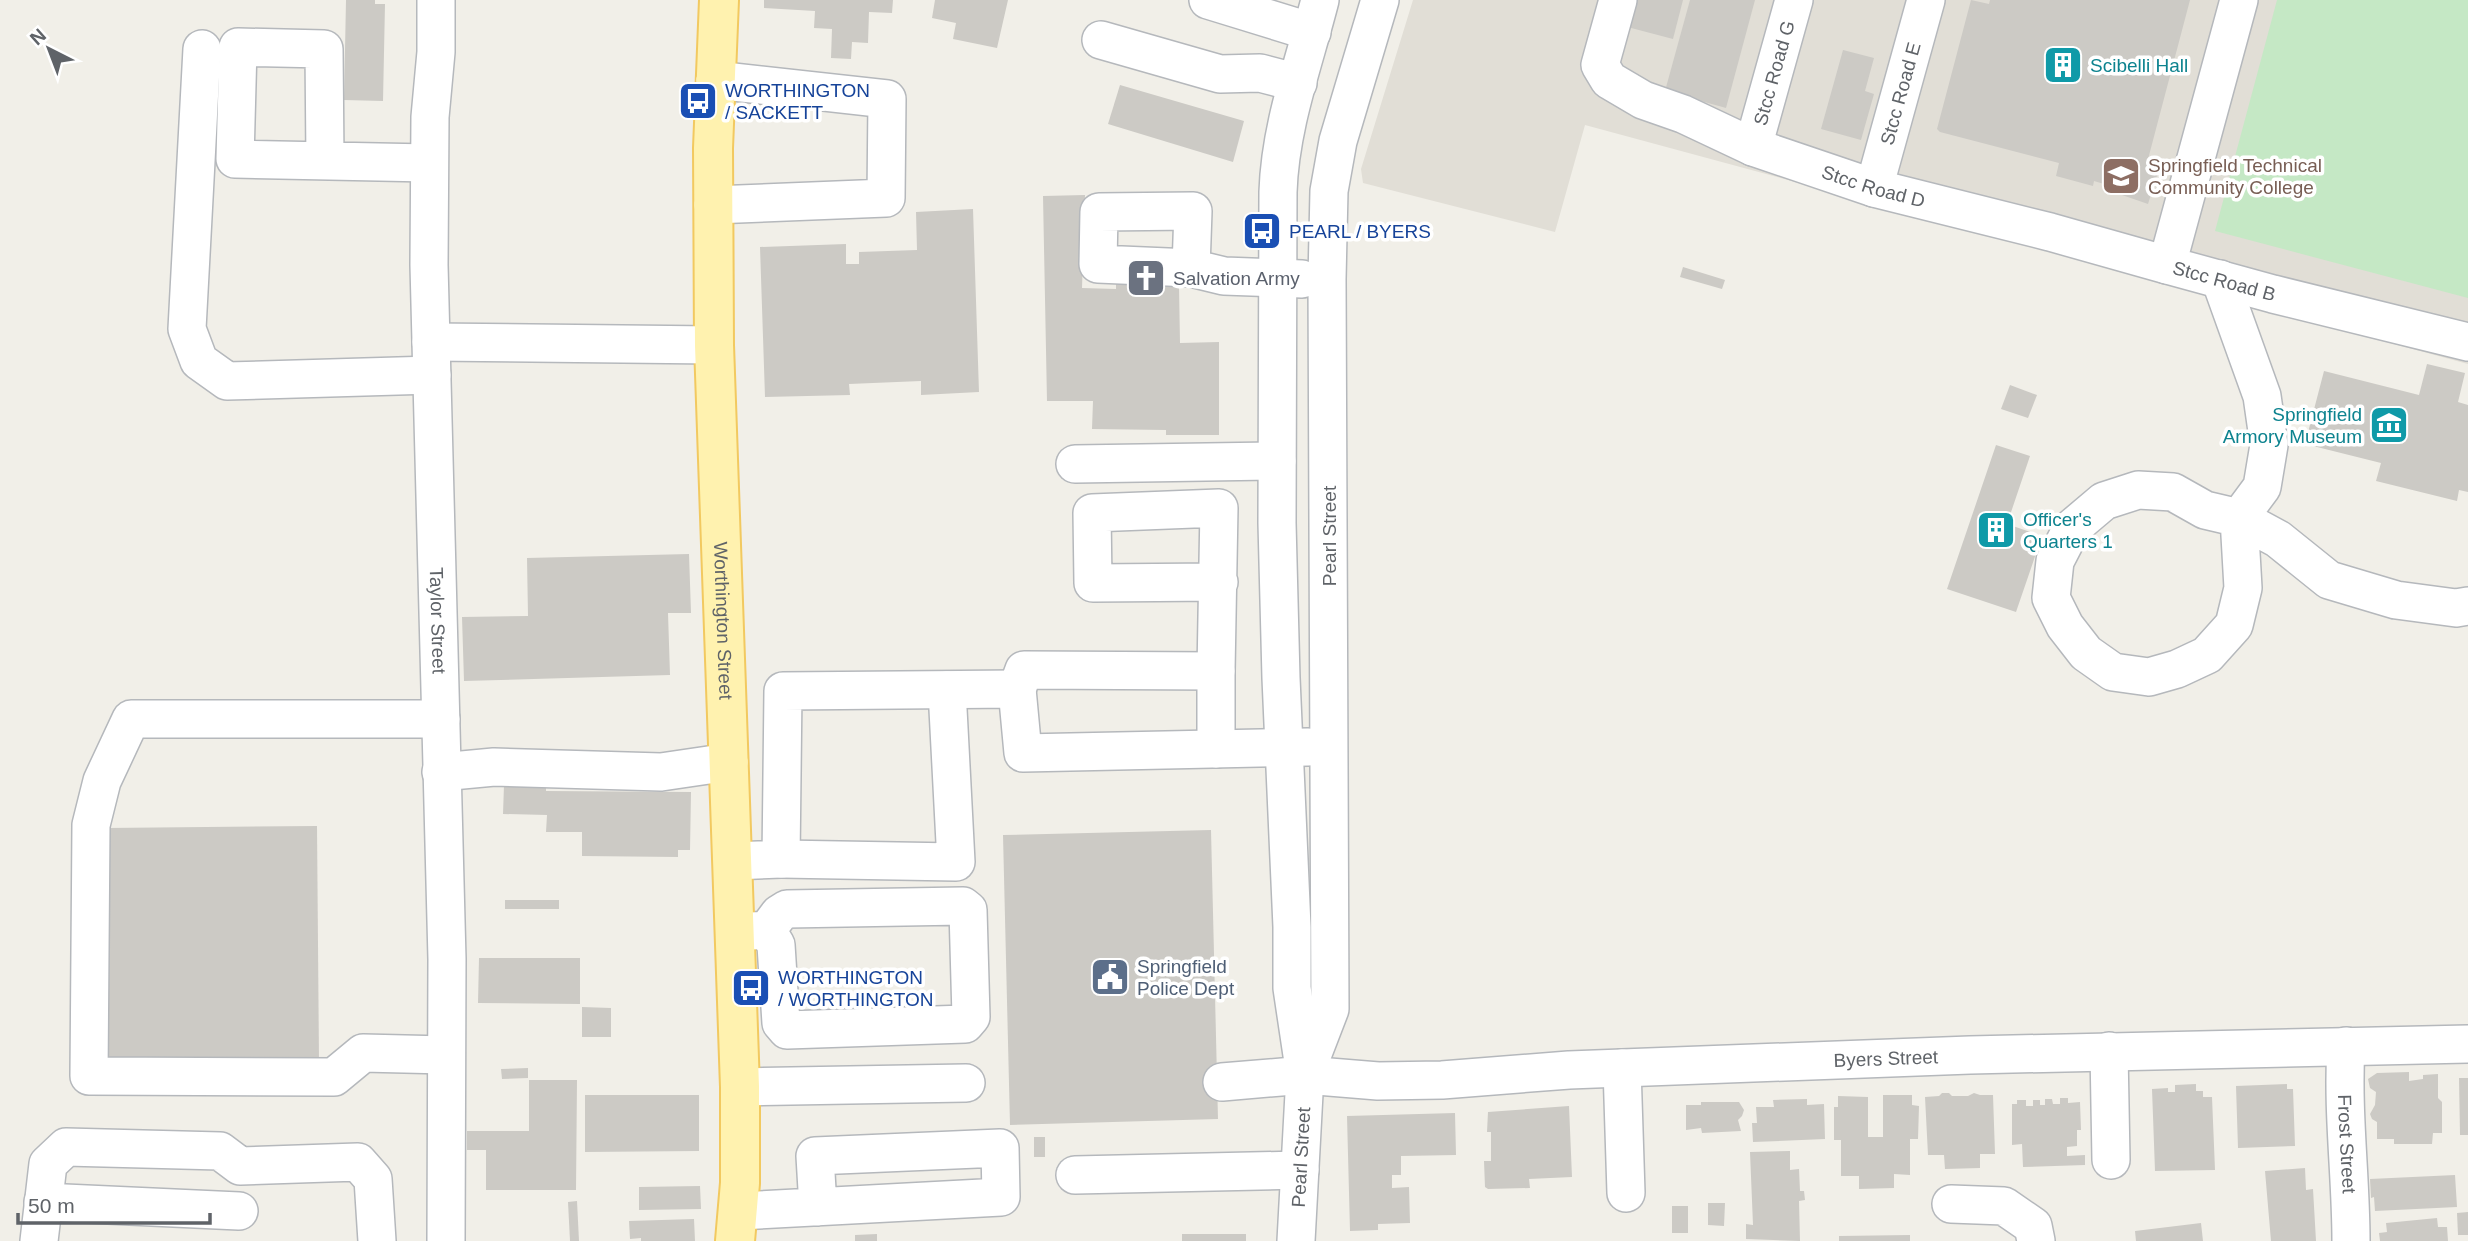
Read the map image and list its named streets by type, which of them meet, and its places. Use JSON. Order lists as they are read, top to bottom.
{
  "streets": {
    "main road": ["Worthington Street"],
    "street": [
      "Stcc Road G",
      "Stcc Road E",
      "Stcc Road D",
      "Stcc Road B",
      "Pearl Street",
      "Taylor Street",
      "Byers Street",
      "Frost Street"
    ]
  },
  "crossings": [
    ["Stcc Road G", "Stcc Road D"],
    ["Stcc Road E", "Stcc Road D"],
    ["Stcc Road D", "Stcc Road B"],
    ["Pearl Street", "Byers Street"],
    ["Byers Street", "Frost Street"]
  ],
  "places": {
    "building": ["Scibelli Hall", "Officer's Quarters 1"],
    "bus stop": ["WORTHINGTON / SACKETT", "PEARL / BYERS", "WORTHINGTON / WORTHINGTON"],
    "school or university": ["Springfield Technical Community College"],
    "church": ["Salvation Army"],
    "museum": ["Springfield Armory Museum"],
    "public building": ["Springfield Police Dept"]
  },
  "scale_bar": "50 m",
  "north": "top left"
}
